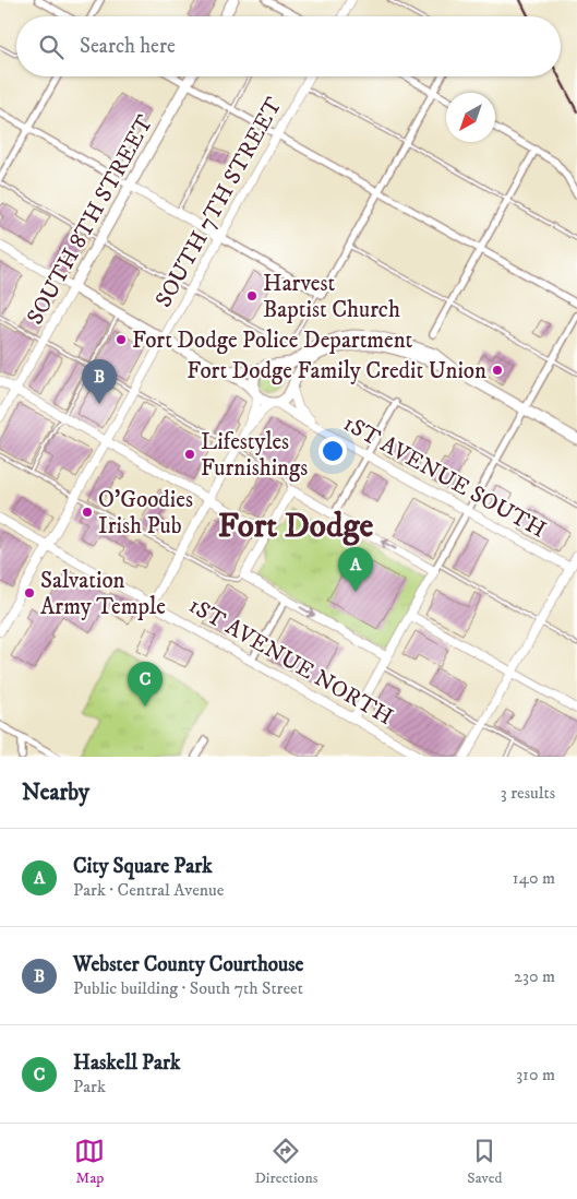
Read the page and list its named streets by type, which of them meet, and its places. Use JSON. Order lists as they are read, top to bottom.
{
  "streets": {
    "main road": [
      "SOUTH 7TH STREET",
      "SOUTH 8TH STREET",
      "1ST AVENUE SOUTH",
      "1ST AVENUE NORTH"
    ]
  },
  "crossings": [
    ["SOUTH 7TH STREET", "1ST AVENUE SOUTH"],
    ["SOUTH 7TH STREET", "1ST AVENUE NORTH"],
    ["SOUTH 8TH STREET", "1ST AVENUE SOUTH"]
  ],
  "districts": ["Fort Dodge"],
  "places": [
    "Harvest Baptist Church",
    "Fort Dodge Police Department",
    "Fort Dodge Family Credit Union",
    "Lifestyles Furnishings",
    "O'Goodies Irish Pub",
    "Salvation Army Temple"
  ],
  "north": "bottom left",
  "page": {
    "search": "Search here",
    "pins": ["B", "A", "C"],
    "heading": ["Nearby", "3 results"],
    "list": [
      {
        "mark": "A",
        "name": "City Square Park",
        "note": "Park · Central Avenue",
        "value": "140 m"
      },
      {
        "mark": "B",
        "name": "Webster County Courthouse",
        "note": "Public building · South 7th Street",
        "value": "230 m"
      },
      {
        "mark": "C",
        "name": "Haskell Park",
        "note": "Park",
        "value": "310 m"
      }
    ],
    "nav": ["Map", "Directions", "Saved"]
  }
}
